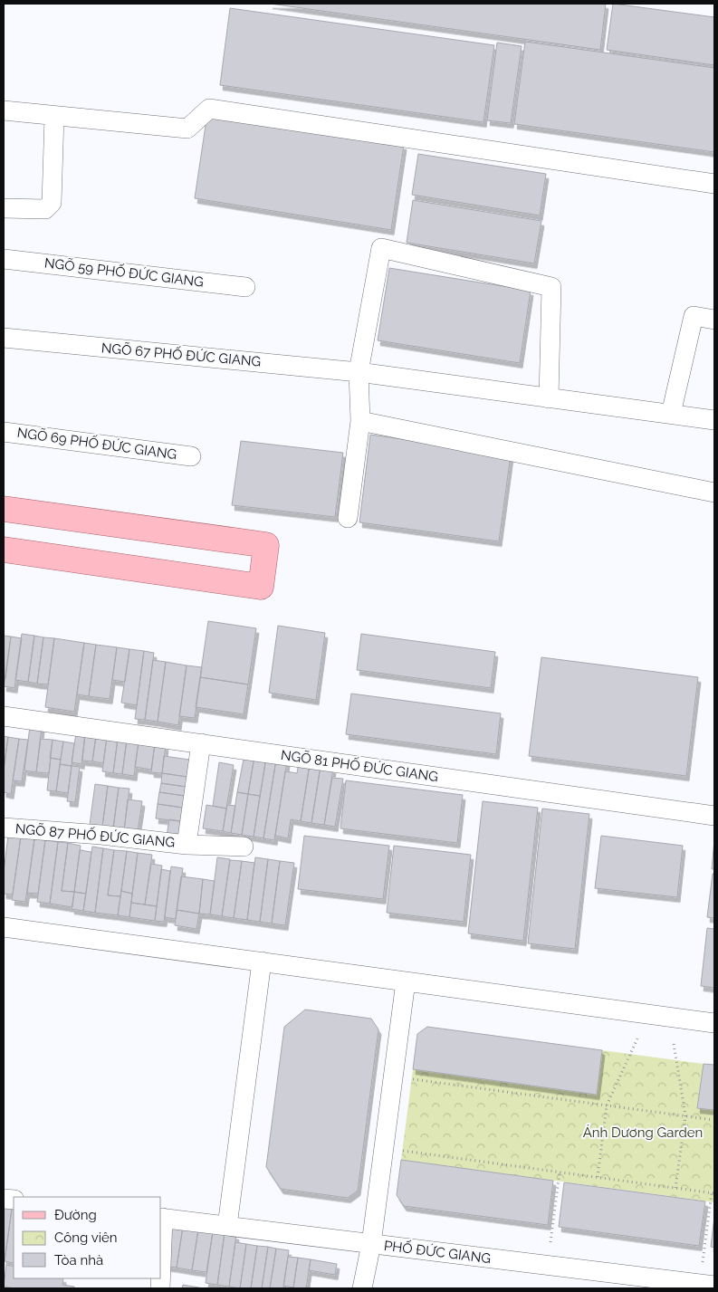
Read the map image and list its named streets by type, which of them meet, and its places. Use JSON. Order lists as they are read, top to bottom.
{
  "streets": {
    "street": [
      "NGÕ 59 PHỐ ĐỨC GIANG",
      "NGÕ 67 PHỐ ĐỨC GIANG",
      "NGÕ 69 PHỐ ĐỨC GIANG",
      "NGÕ 81 PHỐ ĐỨC GIANG",
      "NGÕ 87 PHỐ ĐỨC GIANG",
      "PHỐ ĐỨC GIANG"
    ]
  },
  "parks": ["Ánh Dương Garden"],
  "legend": ["Đường", "Công viên", "Tòa nhà"]
}
